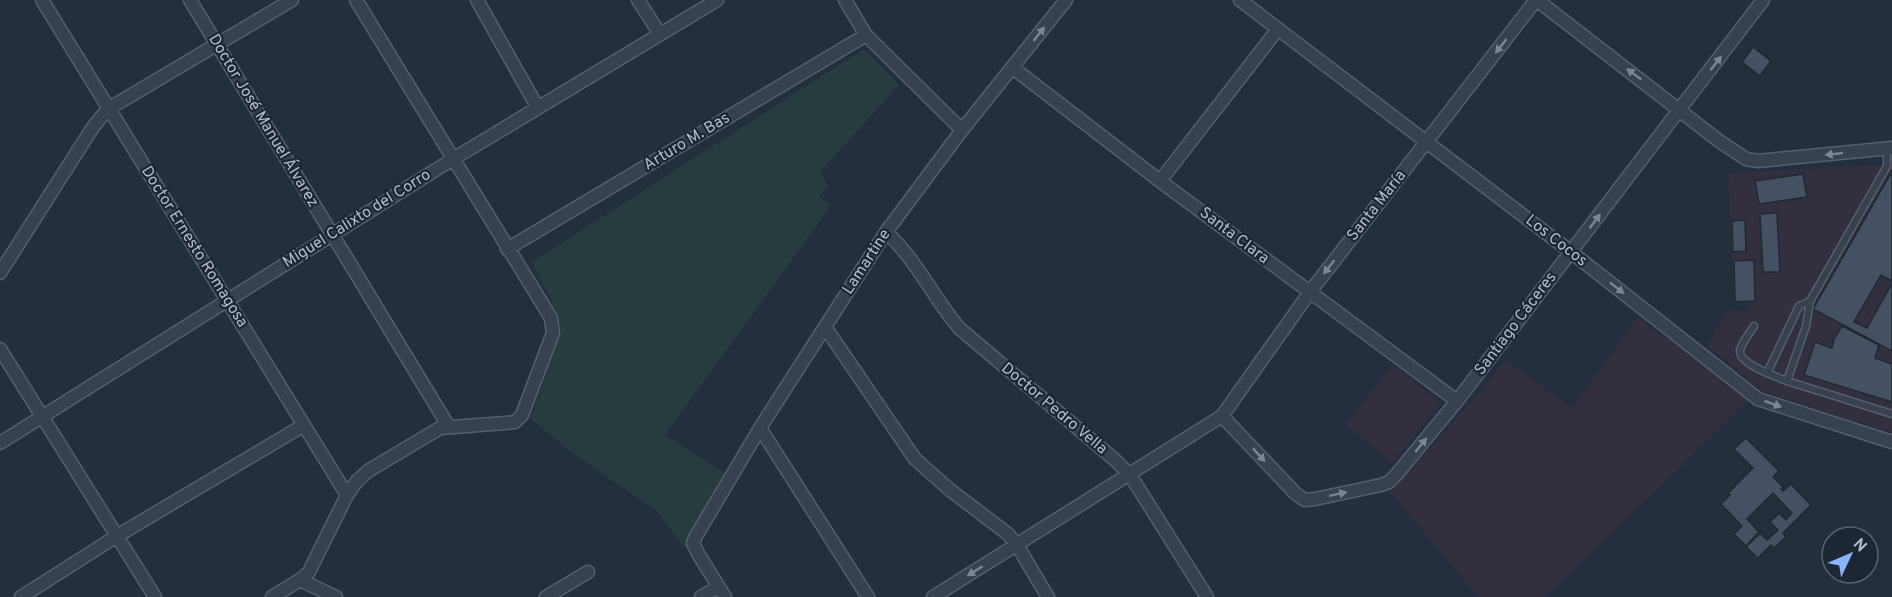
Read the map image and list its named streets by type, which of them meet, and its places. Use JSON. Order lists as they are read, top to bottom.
{
  "streets": {
    "street": [
      "Doctor José Manuel Álvarez",
      "Arturo M. Bas",
      "Santa María",
      "Miguel Calixto del Corro",
      "Santa Clara",
      "Los Cocos",
      "Doctor Ernesto Romagosa",
      "Lamartine",
      "Santiago Cáceres",
      "Doctor Pedro Vella"
    ]
  },
  "crossings": [
    ["Doctor José Manuel Álvarez", "Miguel Calixto del Corro"],
    ["Santa María", "Santa Clara"],
    ["Santa María", "Los Cocos"],
    ["Santa María", "Santiago Cáceres"],
    ["Miguel Calixto del Corro", "Doctor Ernesto Romagosa"],
    ["Santa Clara", "Lamartine"],
    ["Santa Clara", "Santiago Cáceres"],
    ["Los Cocos", "Santiago Cáceres"],
    ["Lamartine", "Doctor Pedro Vella"]
  ],
  "one_way": ["Santa María", "Los Cocos", "Santiago Cáceres"],
  "north": "top right"
}
